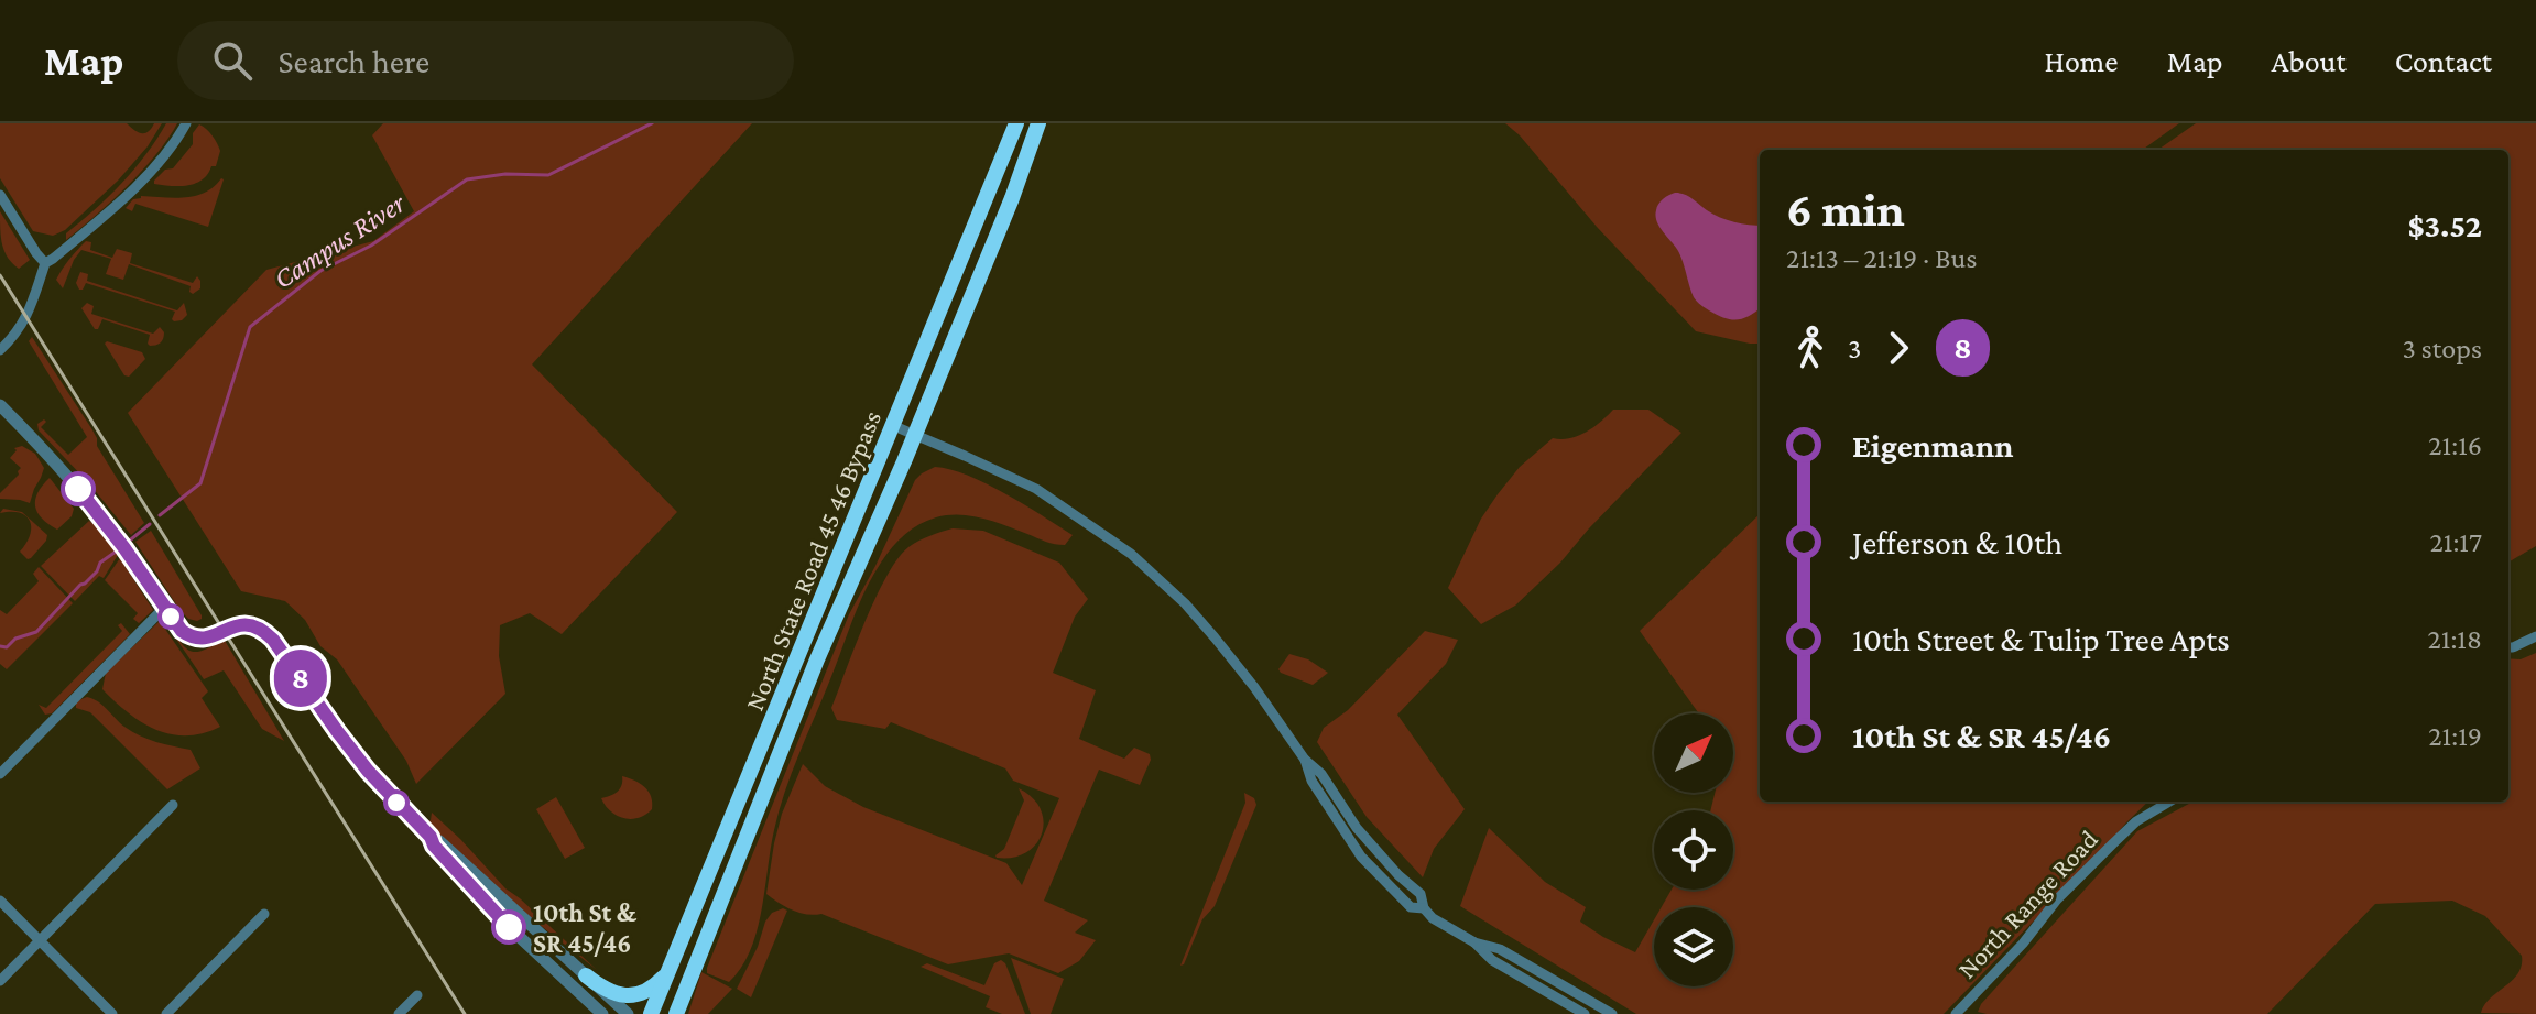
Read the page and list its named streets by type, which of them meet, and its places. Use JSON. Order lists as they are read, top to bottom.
{
  "streets": {
    "highway": ["North State Road 45 46 Bypass"],
    "street": ["North Range Road"]
  },
  "water": ["Campus River"],
  "places": ["10th St & SR 45/46"],
  "lines": ["bus line 8"],
  "north": "top right",
  "page": {
    "header": "Map",
    "search": "Search here",
    "nav": [
      "Home",
      "Map",
      "About",
      "Contact"
    ],
    "on_map": "8",
    "heading": ["6 min", "21:13 – 21:19 · Bus", "$3.52"],
    "legs": ["3", "8", "3 stops"],
    "list": [
      {
        "name": "Eigenmann",
        "value": "21:16"
      },
      {
        "name": "Jefferson & 10th",
        "value": "21:17"
      },
      {
        "name": "10th Street & Tulip Tree Apts",
        "value": "21:18"
      },
      {
        "name": "10th St & SR 45/46",
        "value": "21:19"
      }
    ]
  }
}
